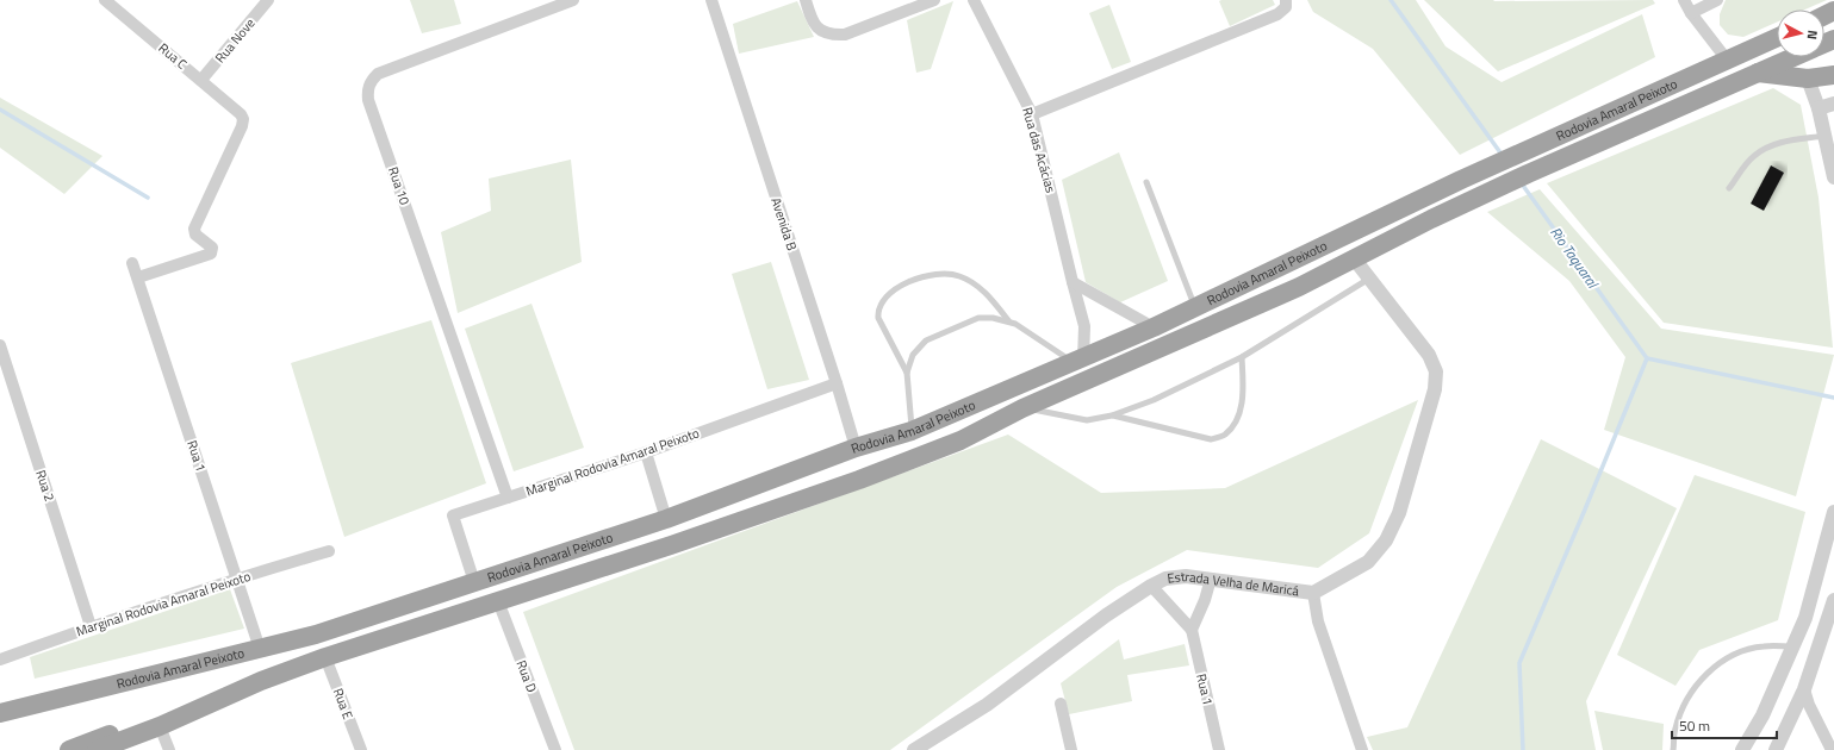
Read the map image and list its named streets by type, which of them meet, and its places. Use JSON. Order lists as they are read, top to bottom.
{
  "streets": {
    "highway": ["Rodovia Amaral Peixoto"],
    "street": [
      "Rua Nove",
      "Rua C",
      "Rua das Acácias",
      "Rua 10",
      "Avenida B",
      "Rua 1",
      "Marginal Rodovia Amaral Peixoto",
      "Rua 2",
      "Estrada Velha de Maricá",
      "Rua D",
      "Rua E"
    ]
  },
  "crossings": [
    ["Rua Nove", "Rua C"],
    ["Rua C", "Rua 1"],
    ["Rodovia Amaral Peixoto", "Rua das Acácias"],
    ["Rodovia Amaral Peixoto", "Avenida B"],
    ["Rodovia Amaral Peixoto", "Rua 1"],
    ["Rodovia Amaral Peixoto", "Marginal Rodovia Amaral Peixoto"],
    ["Rodovia Amaral Peixoto", "Estrada Velha de Maricá"],
    ["Rodovia Amaral Peixoto", "Rua D"],
    ["Rodovia Amaral Peixoto", "Rua E"],
    ["Rua 10", "Marginal Rodovia Amaral Peixoto"],
    ["Avenida B", "Marginal Rodovia Amaral Peixoto"],
    ["Rua 1", "Marginal Rodovia Amaral Peixoto"],
    ["Marginal Rodovia Amaral Peixoto", "Rua 2"]
  ],
  "water": ["Rio Taquaral"],
  "scale_bar": "50 m",
  "north": "right"
}
